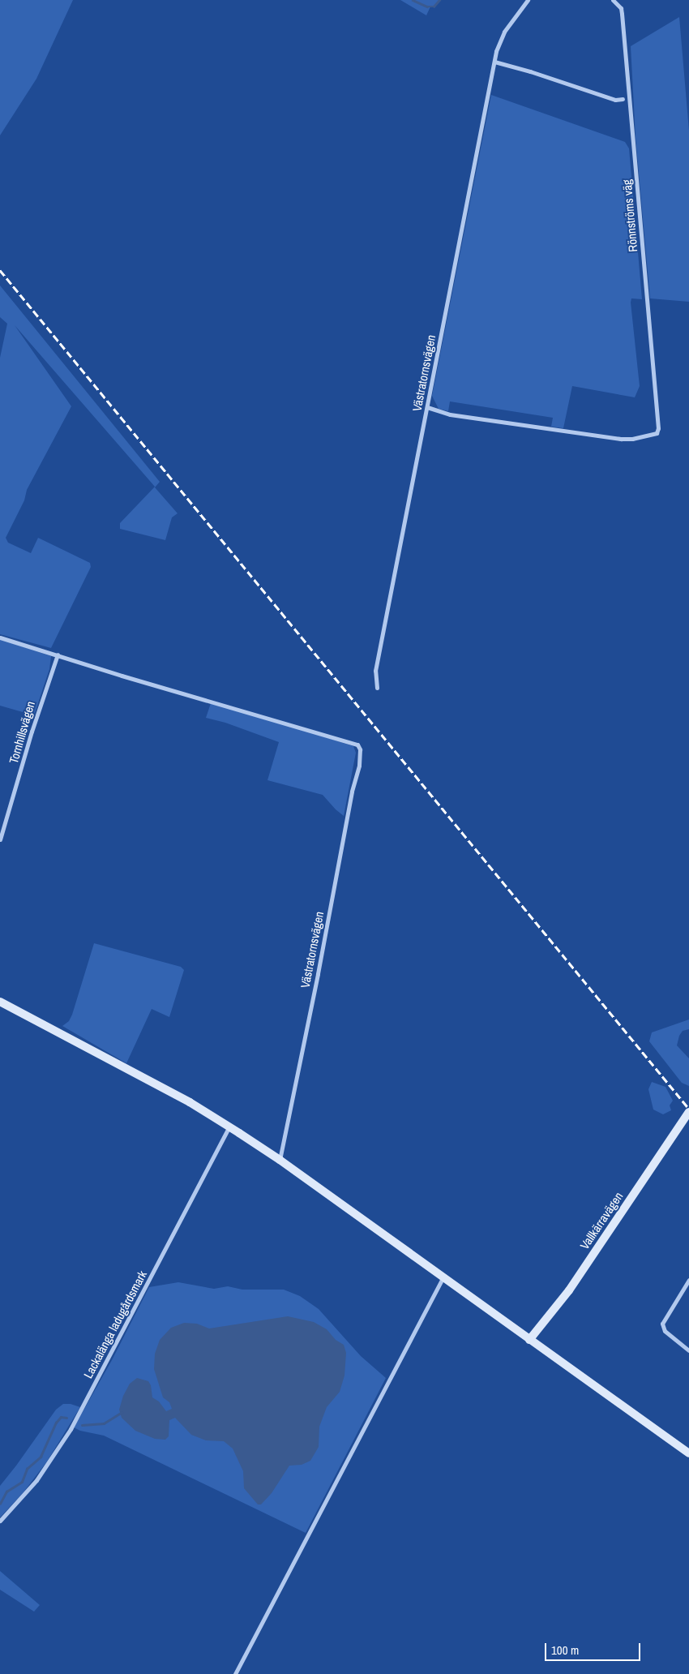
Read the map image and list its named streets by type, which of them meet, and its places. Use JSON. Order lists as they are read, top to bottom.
{
  "streets": {
    "main road": ["Vallkärravägen"],
    "street": [
      "Rönnströms väg",
      "Västratornsvägen",
      "Tornhillsvägen",
      "Lackalänga ladugårdsmark"
    ]
  },
  "crossings": [
    ["Rönnströms väg", "Västratornsvägen"],
    ["Västratornsvägen", "Tornhillsvägen"]
  ],
  "scale_bar": "100 m"
}
